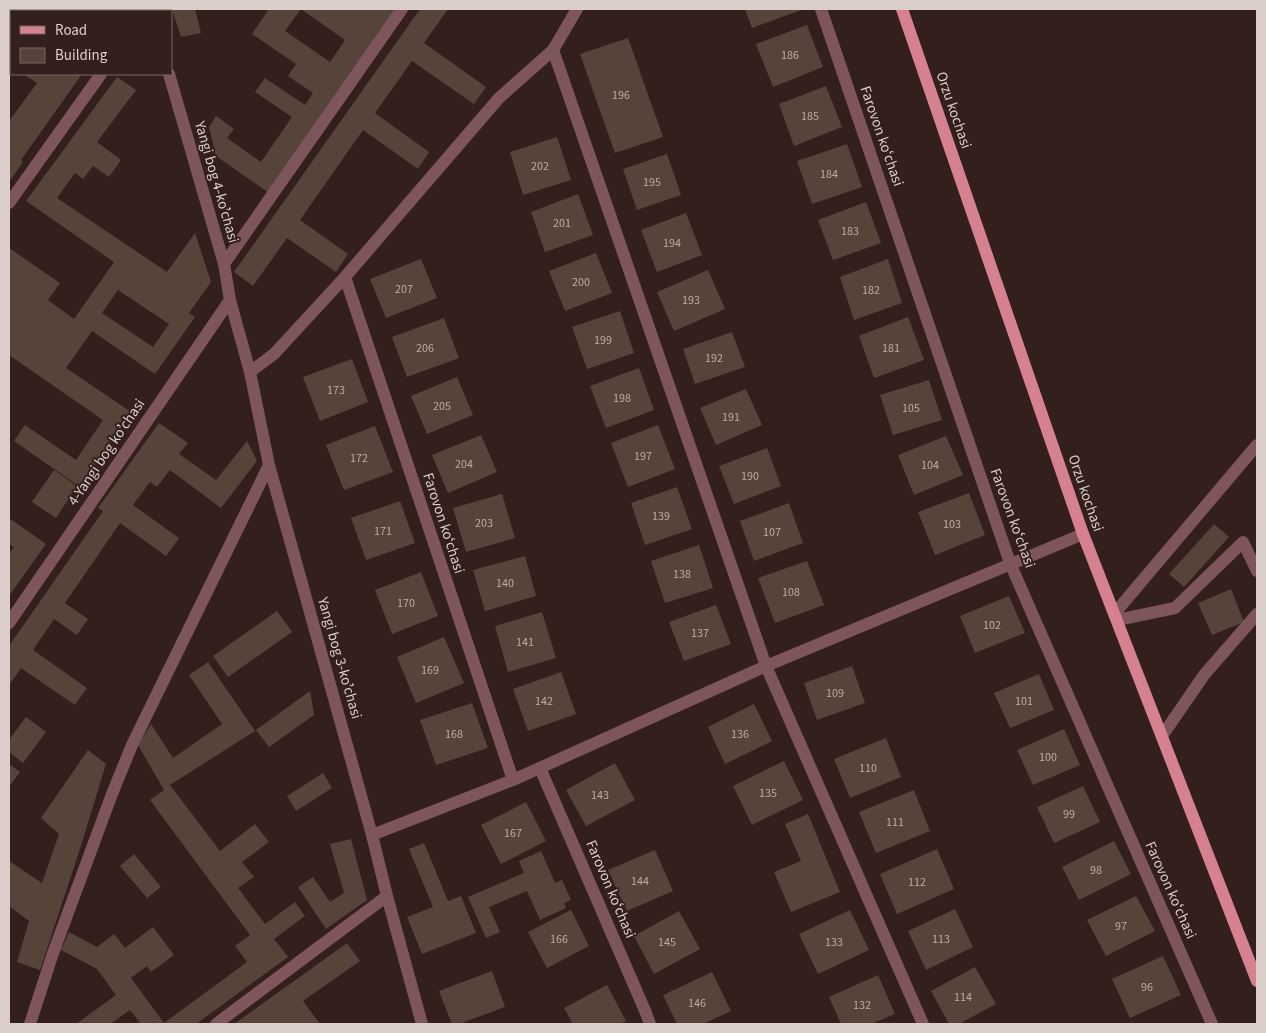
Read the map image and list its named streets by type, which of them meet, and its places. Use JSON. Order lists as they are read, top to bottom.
{
  "streets": {
    "main road": ["Orzu kochasi"],
    "street": [
      "Farovon koʻchasi",
      "Yangi bog 4-koʼchasi",
      "4-Yangi bog koʼchasi",
      "Yangi bog 3-koʼchasi"
    ]
  },
  "crossings": [
    ["Yangi bog 4-koʼchasi", "4-Yangi bog koʼchasi"],
    ["Yangi bog 4-koʼchasi", "Yangi bog 3-koʼchasi"],
    ["4-Yangi bog koʼchasi", "Yangi bog 3-koʼchasi"]
  ],
  "house_numbers": [
    "186",
    "196",
    "185",
    "202",
    "184",
    "195",
    "201",
    "183",
    "194",
    "200",
    "207",
    "182",
    "193",
    "199",
    "206",
    "181",
    "192",
    "173",
    "198",
    "205",
    "105",
    "191",
    "197",
    "172",
    "204",
    "104",
    "190",
    "139",
    "203",
    "103",
    "171",
    "107",
    "138",
    "140",
    "108",
    "170",
    "102",
    "137",
    "141",
    "169",
    "109",
    "142",
    "101",
    "168",
    "136",
    "100",
    "110",
    "135",
    "143",
    "99",
    "111",
    "167",
    "98",
    "144",
    "112",
    "97",
    "166",
    "113",
    "145",
    "133",
    "96",
    "114",
    "146",
    "132"
  ],
  "legend": ["Road", "Building"]
}
